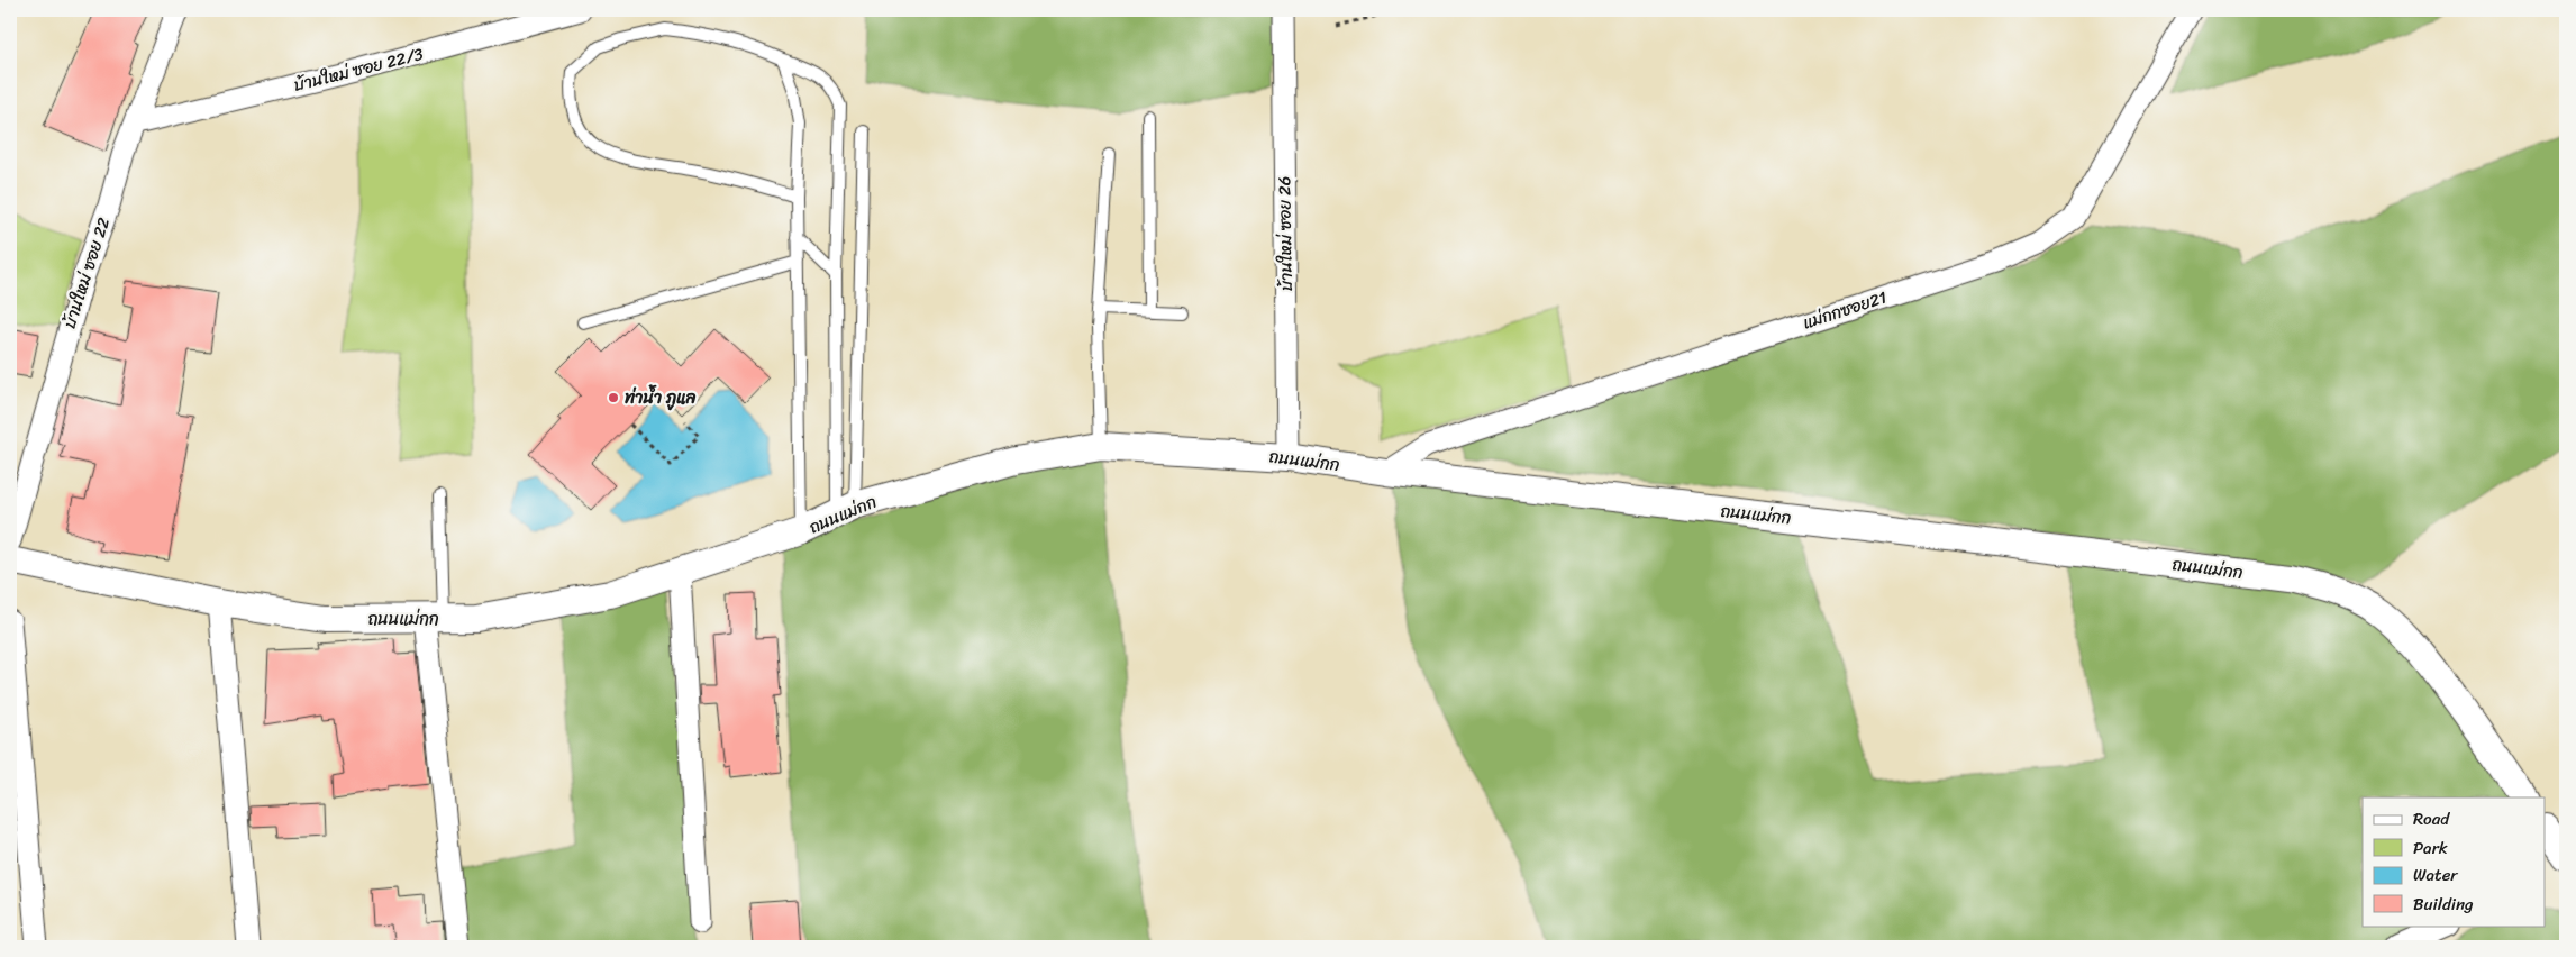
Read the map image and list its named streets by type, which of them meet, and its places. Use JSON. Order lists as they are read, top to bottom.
{
  "streets": {
    "street": [
      "บ้านใหม่ ซอย 22/3",
      "บ้านใหม่ ซอย 26",
      "บ้านใหม่ ซอย 22",
      "แม่กกซอย21",
      "ถนนแม่กก"
    ]
  },
  "crossings": [
    ["บ้านใหม่ ซอย 22/3", "บ้านใหม่ ซอย 22"],
    ["บ้านใหม่ ซอย 26", "ถนนแม่กก"],
    ["แม่กกซอย21", "ถนนแม่กก"]
  ],
  "places": ["ท่าน้ำ ภูแล"],
  "legend": [
    "Road",
    "Park",
    "Water",
    "Building"
  ]
}
